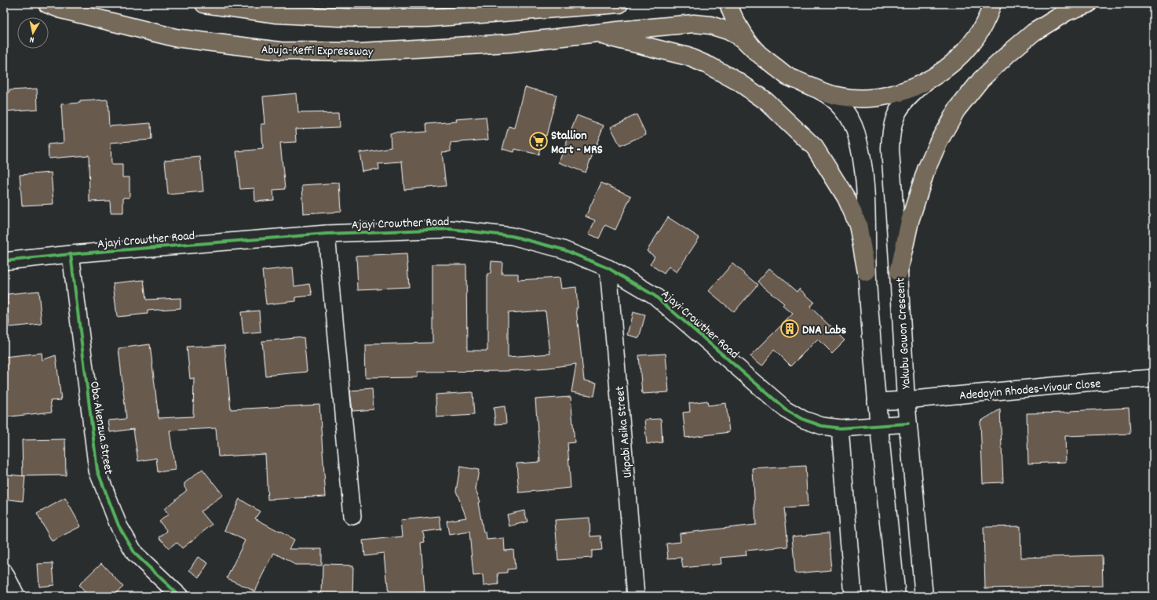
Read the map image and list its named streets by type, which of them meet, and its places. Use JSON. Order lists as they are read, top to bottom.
{
  "streets": {
    "highway": ["Abuja-Keffi Expressway"],
    "main road": ["Yakubu Gowon Crescent"],
    "street": [
      "Ajayi Crowther Road",
      "Adedoyin Rhodes-Vivour Close",
      "Oba Akenzua Street",
      "Ukpabi Asika Street"
    ]
  },
  "crossings": [
    ["Ajayi Crowther Road", "Yakubu Gowon Crescent"],
    ["Ajayi Crowther Road", "Oba Akenzua Street"],
    ["Ajayi Crowther Road", "Ukpabi Asika Street"],
    ["Yakubu Gowon Crescent", "Adedoyin Rhodes-Vivour Close"]
  ],
  "places": {
    "supermarket": ["Stallion Mart - MRS"],
    "building": ["DNA Labs"]
  },
  "north": "bottom"
}
